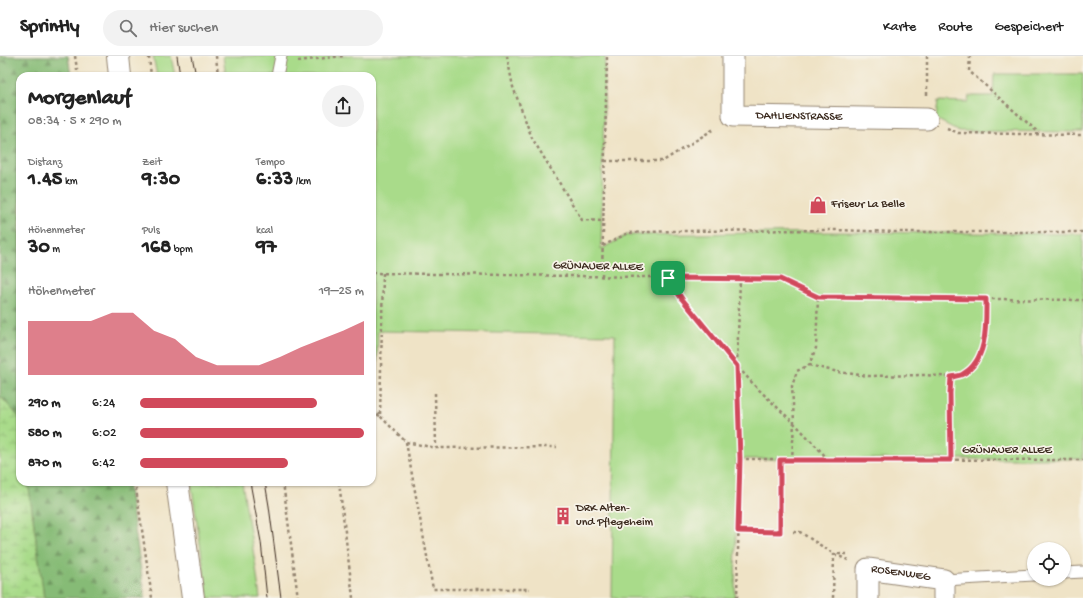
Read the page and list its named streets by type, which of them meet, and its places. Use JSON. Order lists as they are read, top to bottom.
{
  "streets": {
    "street": ["DAHLIENSTRASSE", "ROSENWEG"],
    "path": ["GRÜNAUER ALLEE"]
  },
  "places": {
    "shop": ["Friseur La Belle"],
    "building": ["DRK Alten- und Pflegeheim"]
  },
  "page": {
    "header": "Sprintly",
    "search": "Hier suchen",
    "nav": ["Karte", "Route", "Gespeichert"],
    "heading": ["Morgenlauf", "08:34 · 5 × 290 m"],
    "stats": [
      ["Distanz", "1.45 km"],
      ["Zeit", "9:30"],
      ["Tempo", "6:33 /km"],
      ["Höhenmeter", "30 m"],
      ["Puls", "168 bpm"],
      ["kcal", "97"]
    ],
    "chart": ["Höhenmeter", "19–25 m"],
    "list": [
      {
        "name": "290 m",
        "note": "6:24"
      },
      {
        "name": "580 m",
        "note": "6:02"
      },
      {
        "name": "870 m",
        "note": "6:42"
      }
    ]
  }
}
